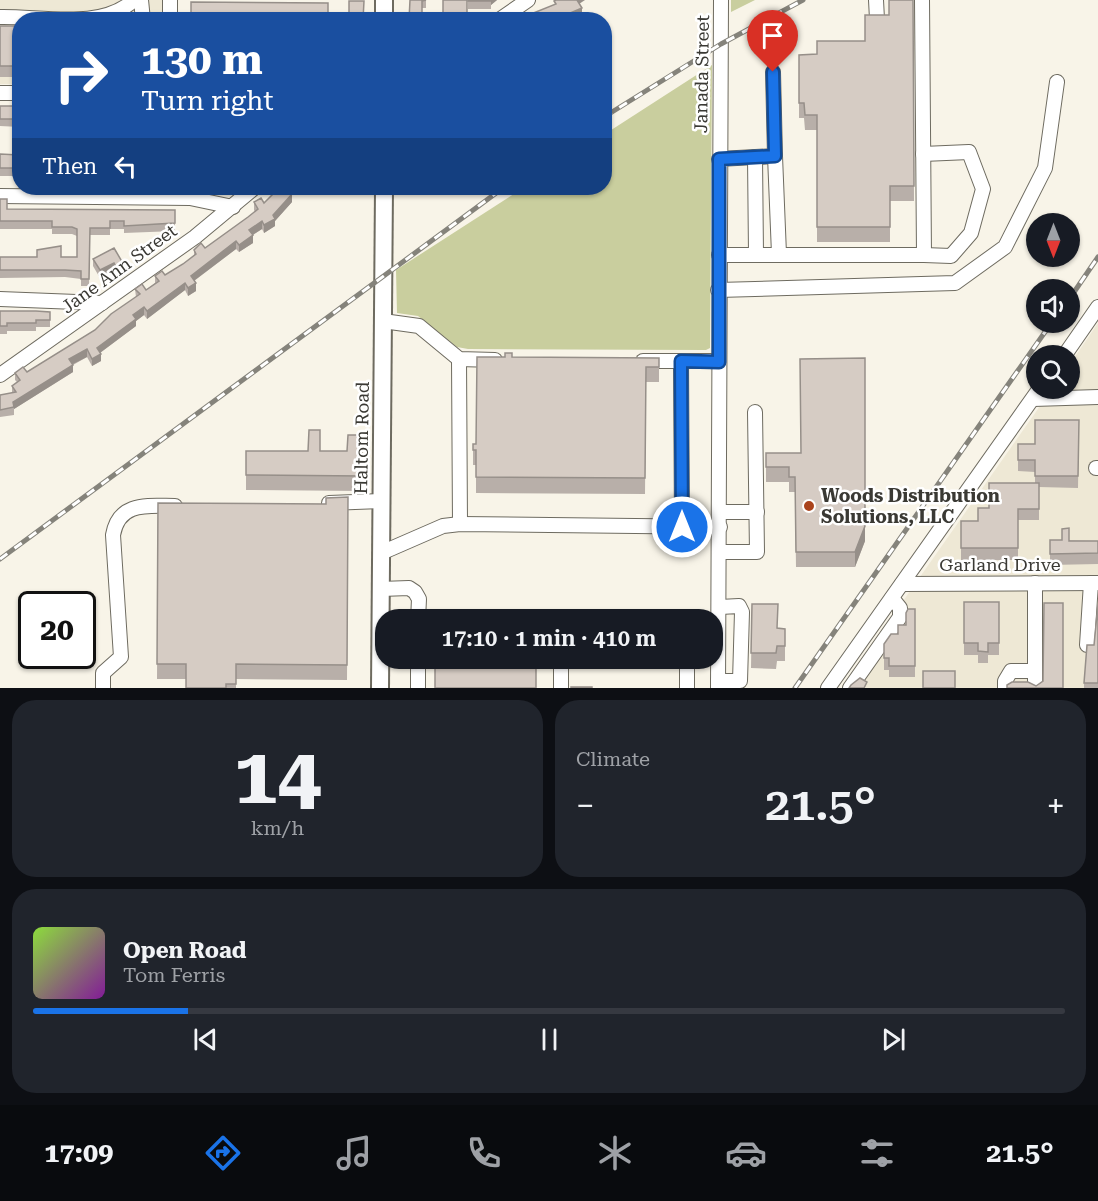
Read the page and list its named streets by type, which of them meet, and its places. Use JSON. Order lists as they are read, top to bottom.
{
  "streets": {
    "main road": ["Haltom Road"],
    "street": ["Janada Street", "Jane Ann Street", "Garland Drive"]
  },
  "places": ["Woods Distribution Solutions, LLC"],
  "north": "bottom",
  "page": {
    "turn": ["130 m", "Turn right"],
    "then": "Then",
    "limit": "20",
    "trip": "17:10 · 1 min · 410 m",
    "tile": [
      ["14", "km/h"],
      "Climate"
    ],
    "heat": ["−", "21.5°", "+"],
    "song": ["Open Road", "Tom Ferris"],
    "tabs": ["17:09", "21.5°"]
  }
}
